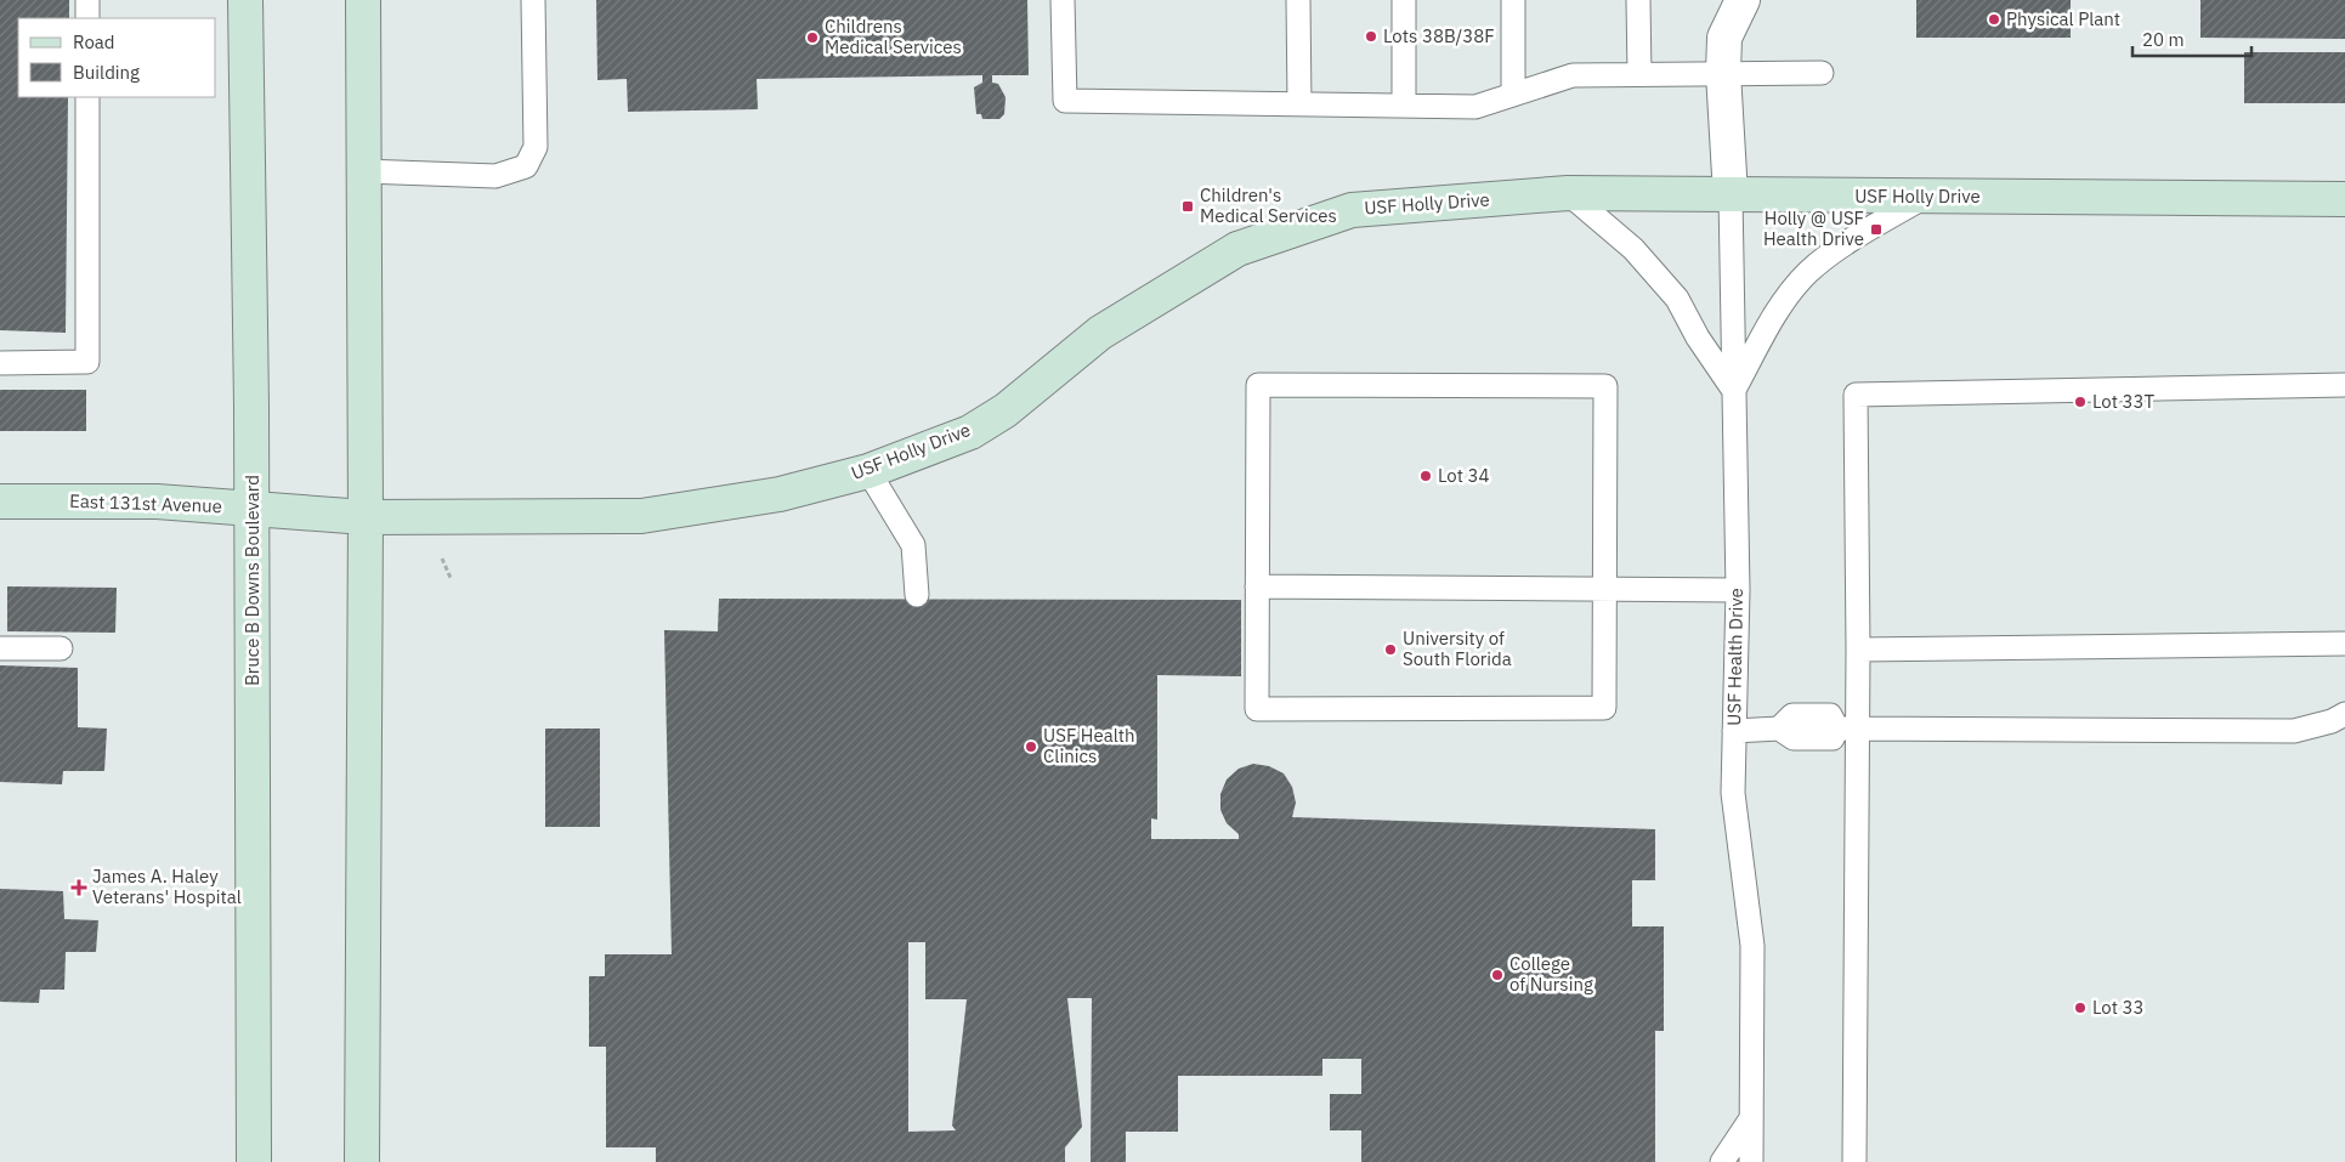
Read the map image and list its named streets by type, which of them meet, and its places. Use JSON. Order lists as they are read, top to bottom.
{
  "streets": {
    "street": ["USF Holly Drive", "East 131st Avenue", "Bruce B Downs Boulevard"],
    "lane": ["USF Health Drive"]
  },
  "crossings": [
    ["USF Holly Drive", "East 131st Avenue"],
    ["USF Holly Drive", "USF Health Drive"],
    ["East 131st Avenue", "Bruce B Downs Boulevard"]
  ],
  "places": {
    "other": [
      "Physical Plant",
      "Lots 38B/38F",
      "Childrens Medical Services",
      "Lot 33T",
      "Lot 34",
      "University of South Florida",
      "USF Health Clinics",
      "College of Nursing",
      "Lot 33"
    ],
    "transit": ["Children's Medical Services", "Holly @ USF Health Drive"],
    "health": ["James A. Haley Veterans' Hospital"]
  },
  "legend": ["Road", "Building"],
  "scale_bar": "20 m"
}
